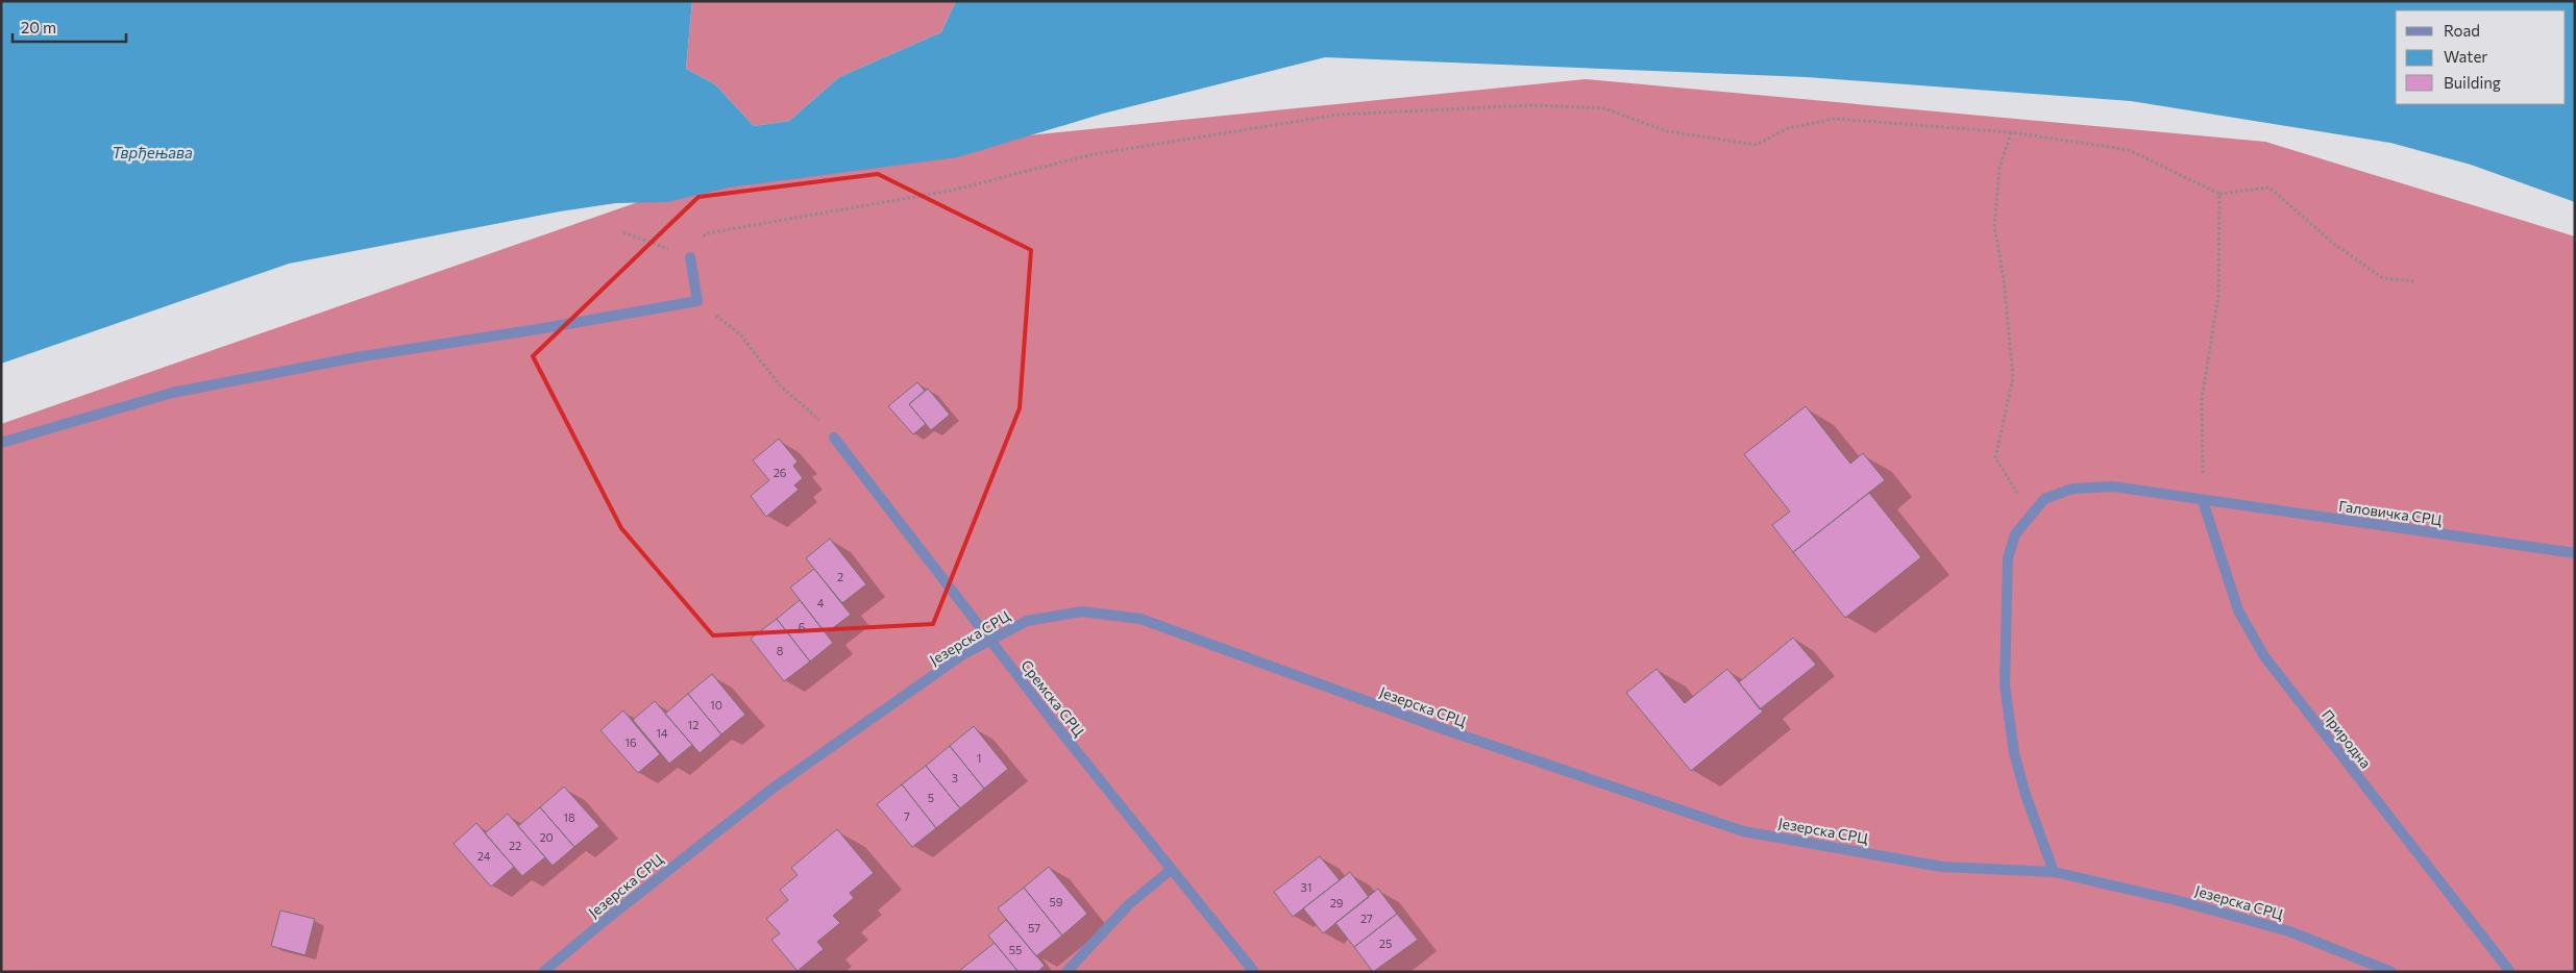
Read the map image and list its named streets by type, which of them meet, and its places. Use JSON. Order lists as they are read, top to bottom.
{
  "streets": {
    "street": [
      "Галовичка СРЦ",
      "Језерска СРЦ",
      "Сремска СРЦ",
      "Природна"
    ]
  },
  "crossings": [
    ["Галовичка СРЦ", "Језерска СРЦ"],
    ["Галовичка СРЦ", "Природна"],
    ["Језерска СРЦ", "Сремска СРЦ"]
  ],
  "water": ["Тврђењава"],
  "house_numbers": [
    "26",
    "2",
    "4",
    "6",
    "8",
    "10",
    "12",
    "14",
    "16",
    "1",
    "3",
    "5",
    "7",
    "18",
    "20",
    "22",
    "24",
    "31",
    "59",
    "29",
    "27",
    "57",
    "25",
    "55"
  ],
  "legend": ["Road", "Water", "Building"],
  "scale_bar": "20 m"
}
